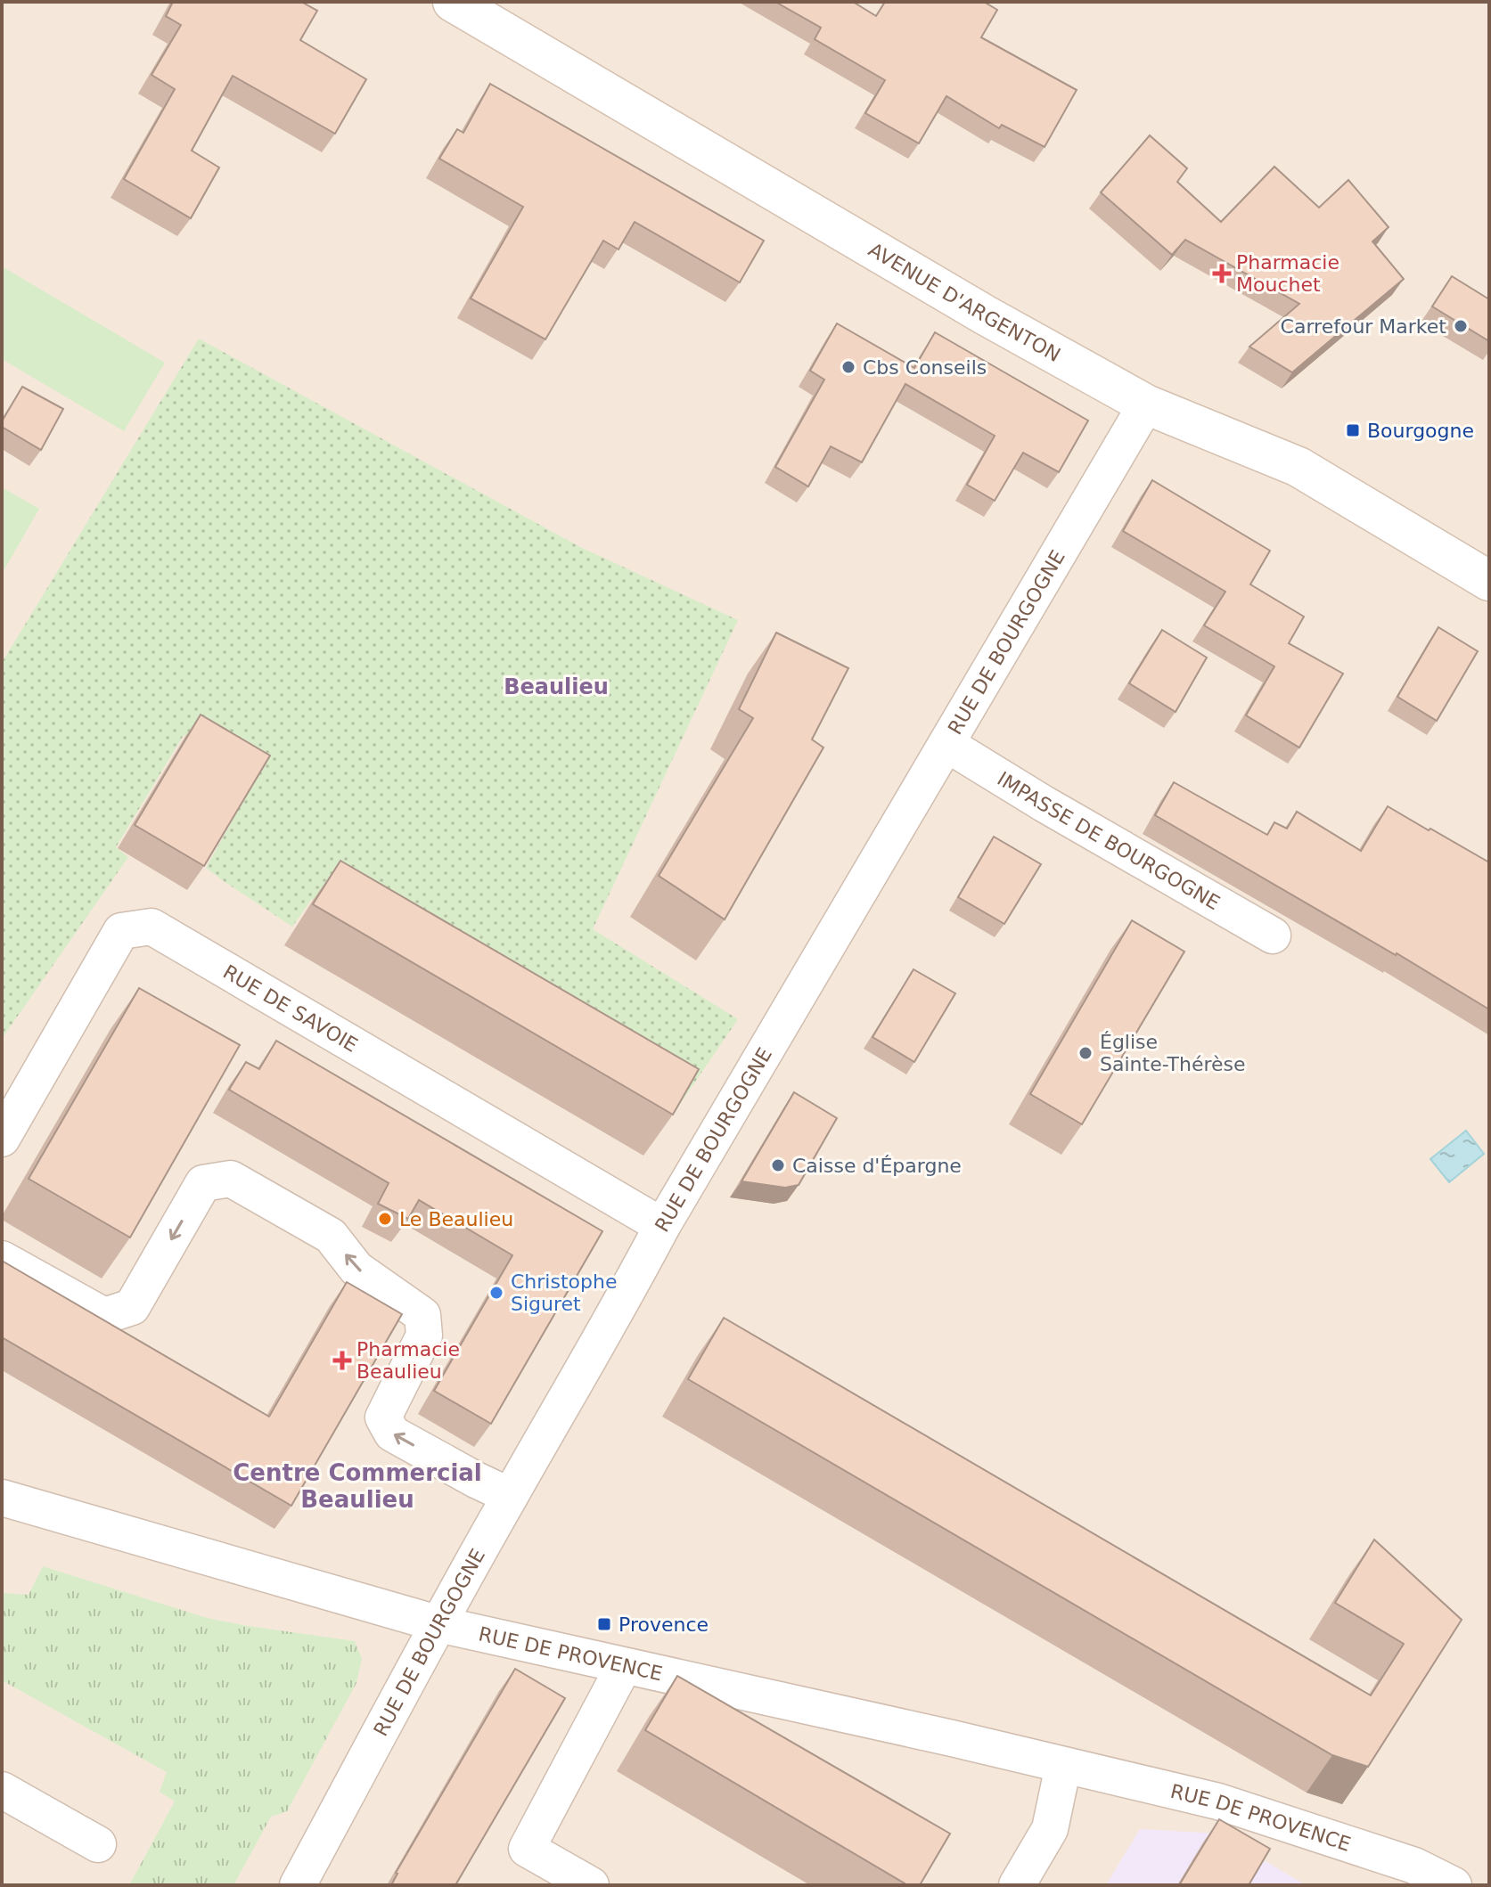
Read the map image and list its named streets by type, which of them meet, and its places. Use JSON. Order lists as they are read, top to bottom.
{
  "streets": {
    "main road": ["AVENUE D'ARGENTON"],
    "street": [
      "RUE DE BOURGOGNE",
      "IMPASSE DE BOURGOGNE",
      "RUE DE SAVOIE",
      "RUE DE PROVENCE"
    ]
  },
  "crossings": [
    ["AVENUE D'ARGENTON", "RUE DE BOURGOGNE"],
    ["RUE DE BOURGOGNE", "IMPASSE DE BOURGOGNE"],
    ["RUE DE BOURGOGNE", "RUE DE SAVOIE"],
    ["RUE DE BOURGOGNE", "RUE DE PROVENCE"]
  ],
  "districts": ["Beaulieu", "Centre Commercial Beaulieu"],
  "places": {
    "health": ["Pharmacie Mouchet", "Pharmacie Beaulieu"],
    "other": [
      "Carrefour Market",
      "Cbs Conseils",
      "Église Sainte-Thérèse",
      "Caisse d'Épargne",
      "Le Beaulieu",
      "Christophe Siguret"
    ],
    "transit": ["Bourgogne", "Provence"]
  }
}
